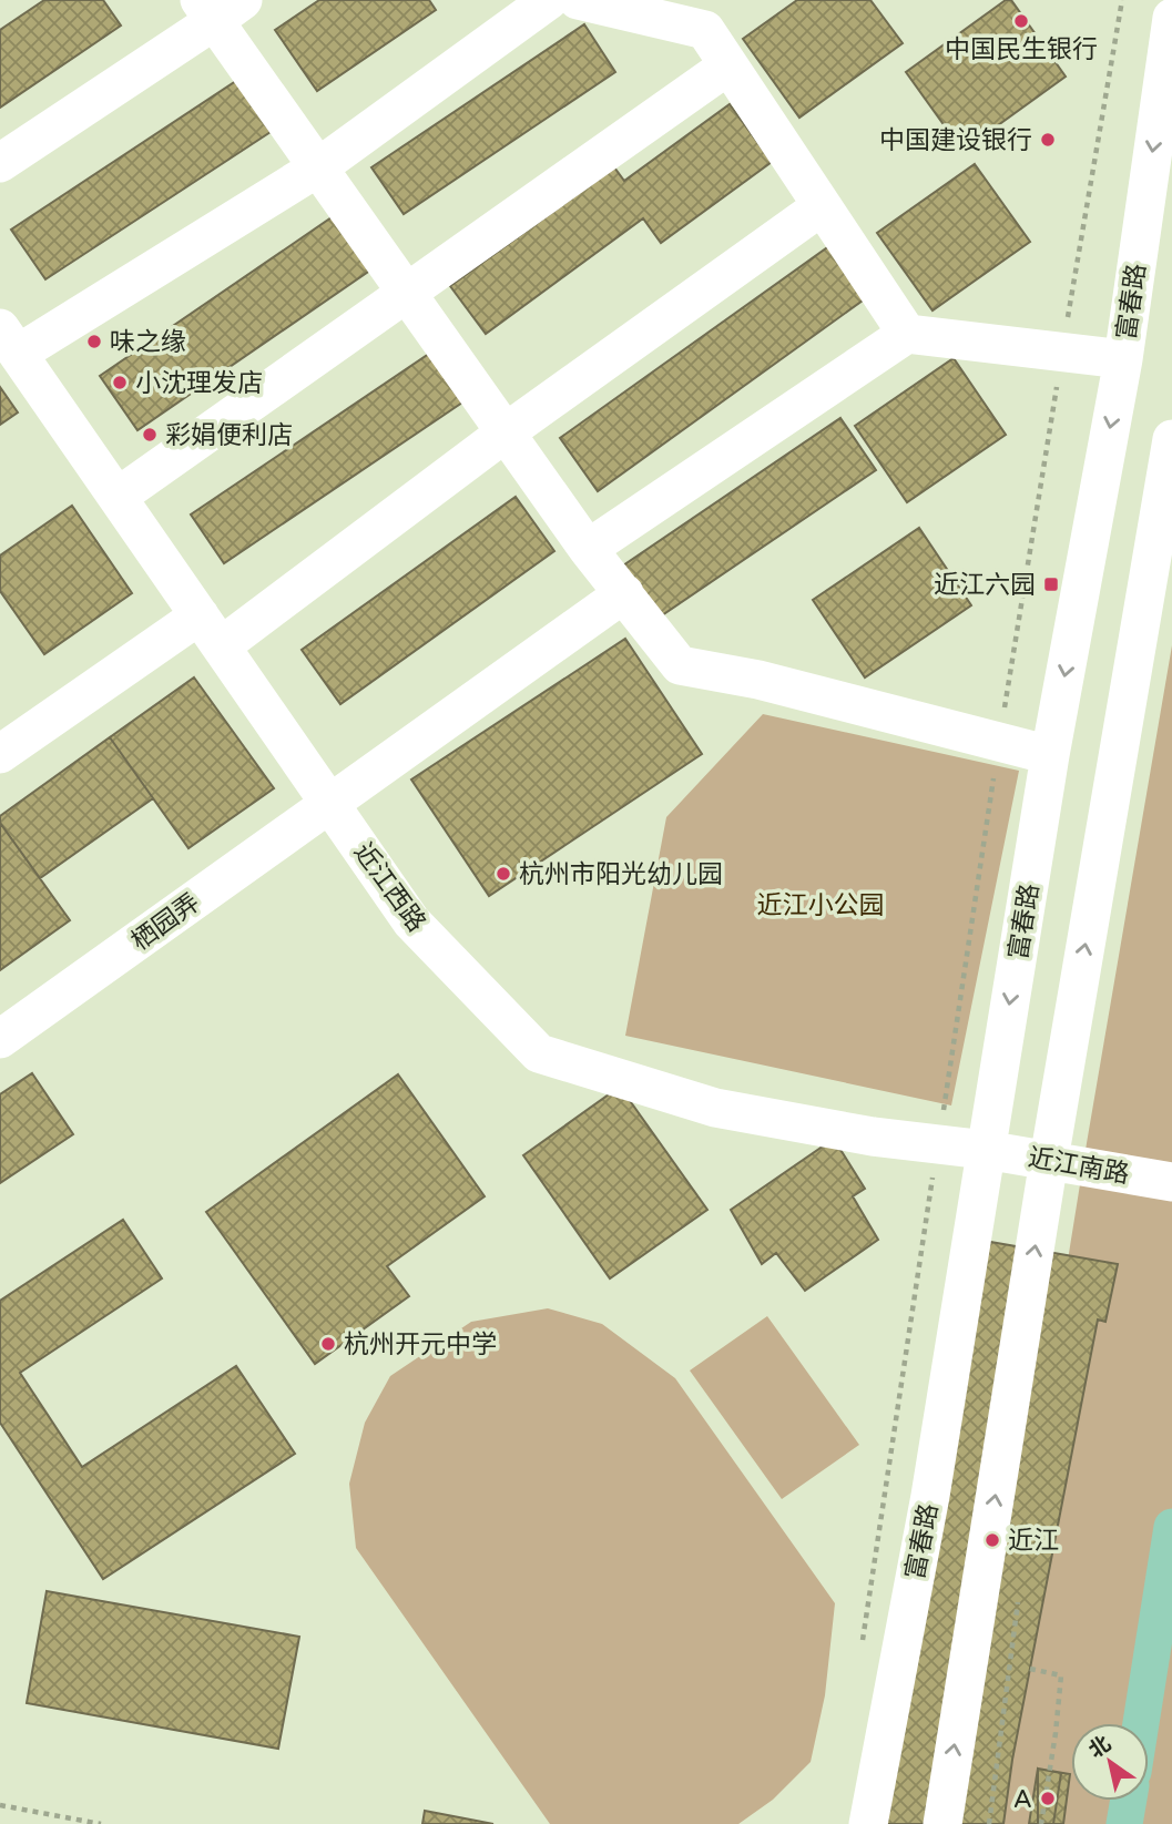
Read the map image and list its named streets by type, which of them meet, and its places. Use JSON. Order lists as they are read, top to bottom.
{
  "streets": {
    "street": [
      "富春路",
      "近江西路",
      "栖园弄",
      "近江南路"
    ]
  },
  "crossings": [
    ["富春路", "近江西路"],
    ["富春路", "近江南路"],
    ["近江西路", "栖园弄"],
    ["近江西路", "近江南路"]
  ],
  "parks": ["近江小公园"],
  "places": {
    "other": [
      "中国民生银行",
      "中国建设银行",
      "味之缘",
      "小沈理发店",
      "彩娟便利店",
      "杭州市阳光幼儿园",
      "杭州开元中学",
      "近江",
      "A"
    ],
    "transit": ["近江六园"]
  },
  "north": "top left"
}
